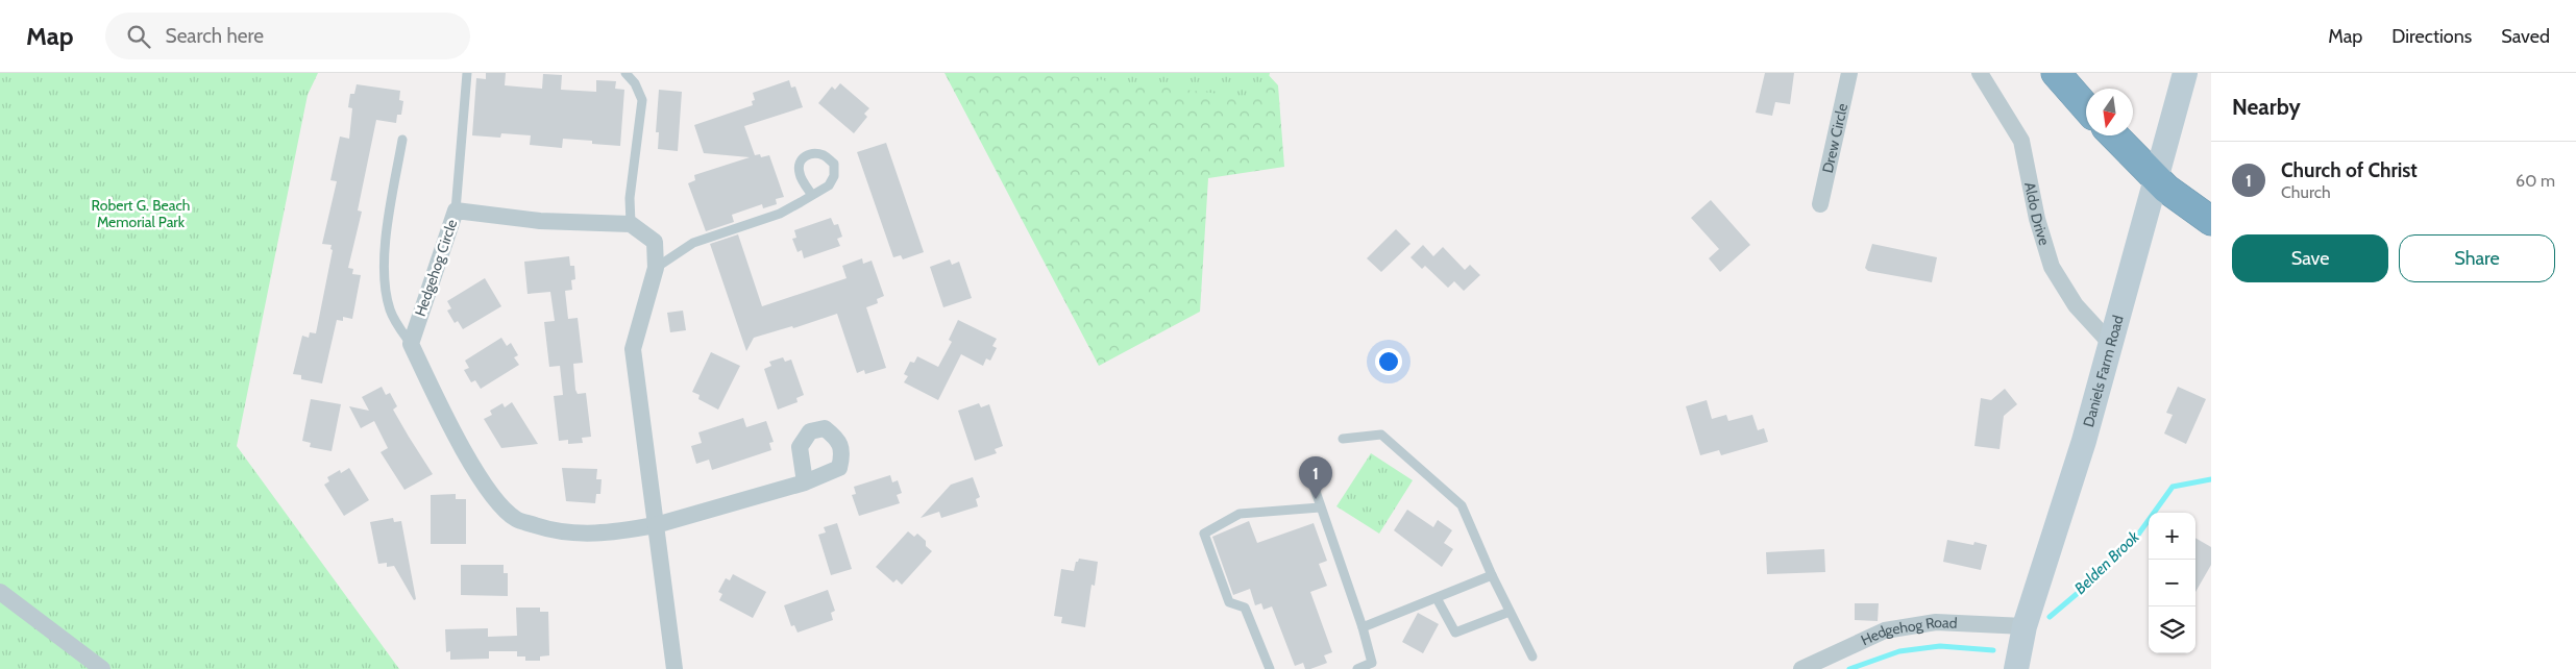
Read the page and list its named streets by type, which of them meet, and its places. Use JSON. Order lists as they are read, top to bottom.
{
  "streets": {
    "main road": ["Daniels Farm Road"],
    "street": [
      "Drew Circle",
      "Aldo Drive",
      "Hedgehog Circle",
      "Hedgehog Road"
    ]
  },
  "crossings": [
    ["Aldo Drive", "Daniels Farm Road"],
    ["Daniels Farm Road", "Hedgehog Road"]
  ],
  "water": ["Belden Brook"],
  "parks": ["Robert G. Beach Memorial Park"],
  "north": "bottom",
  "page": {
    "header": "Map",
    "search": "Search here",
    "nav": ["Map", "Directions", "Saved"],
    "heading": "Nearby",
    "list": [
      {
        "mark": "1",
        "name": "Church of Christ",
        "note": "Church",
        "value": "60 m"
      }
    ],
    "buttons": ["Save", "Share"],
    "pins": "1",
    "map_buttons": ["+", "−"]
  }
}
